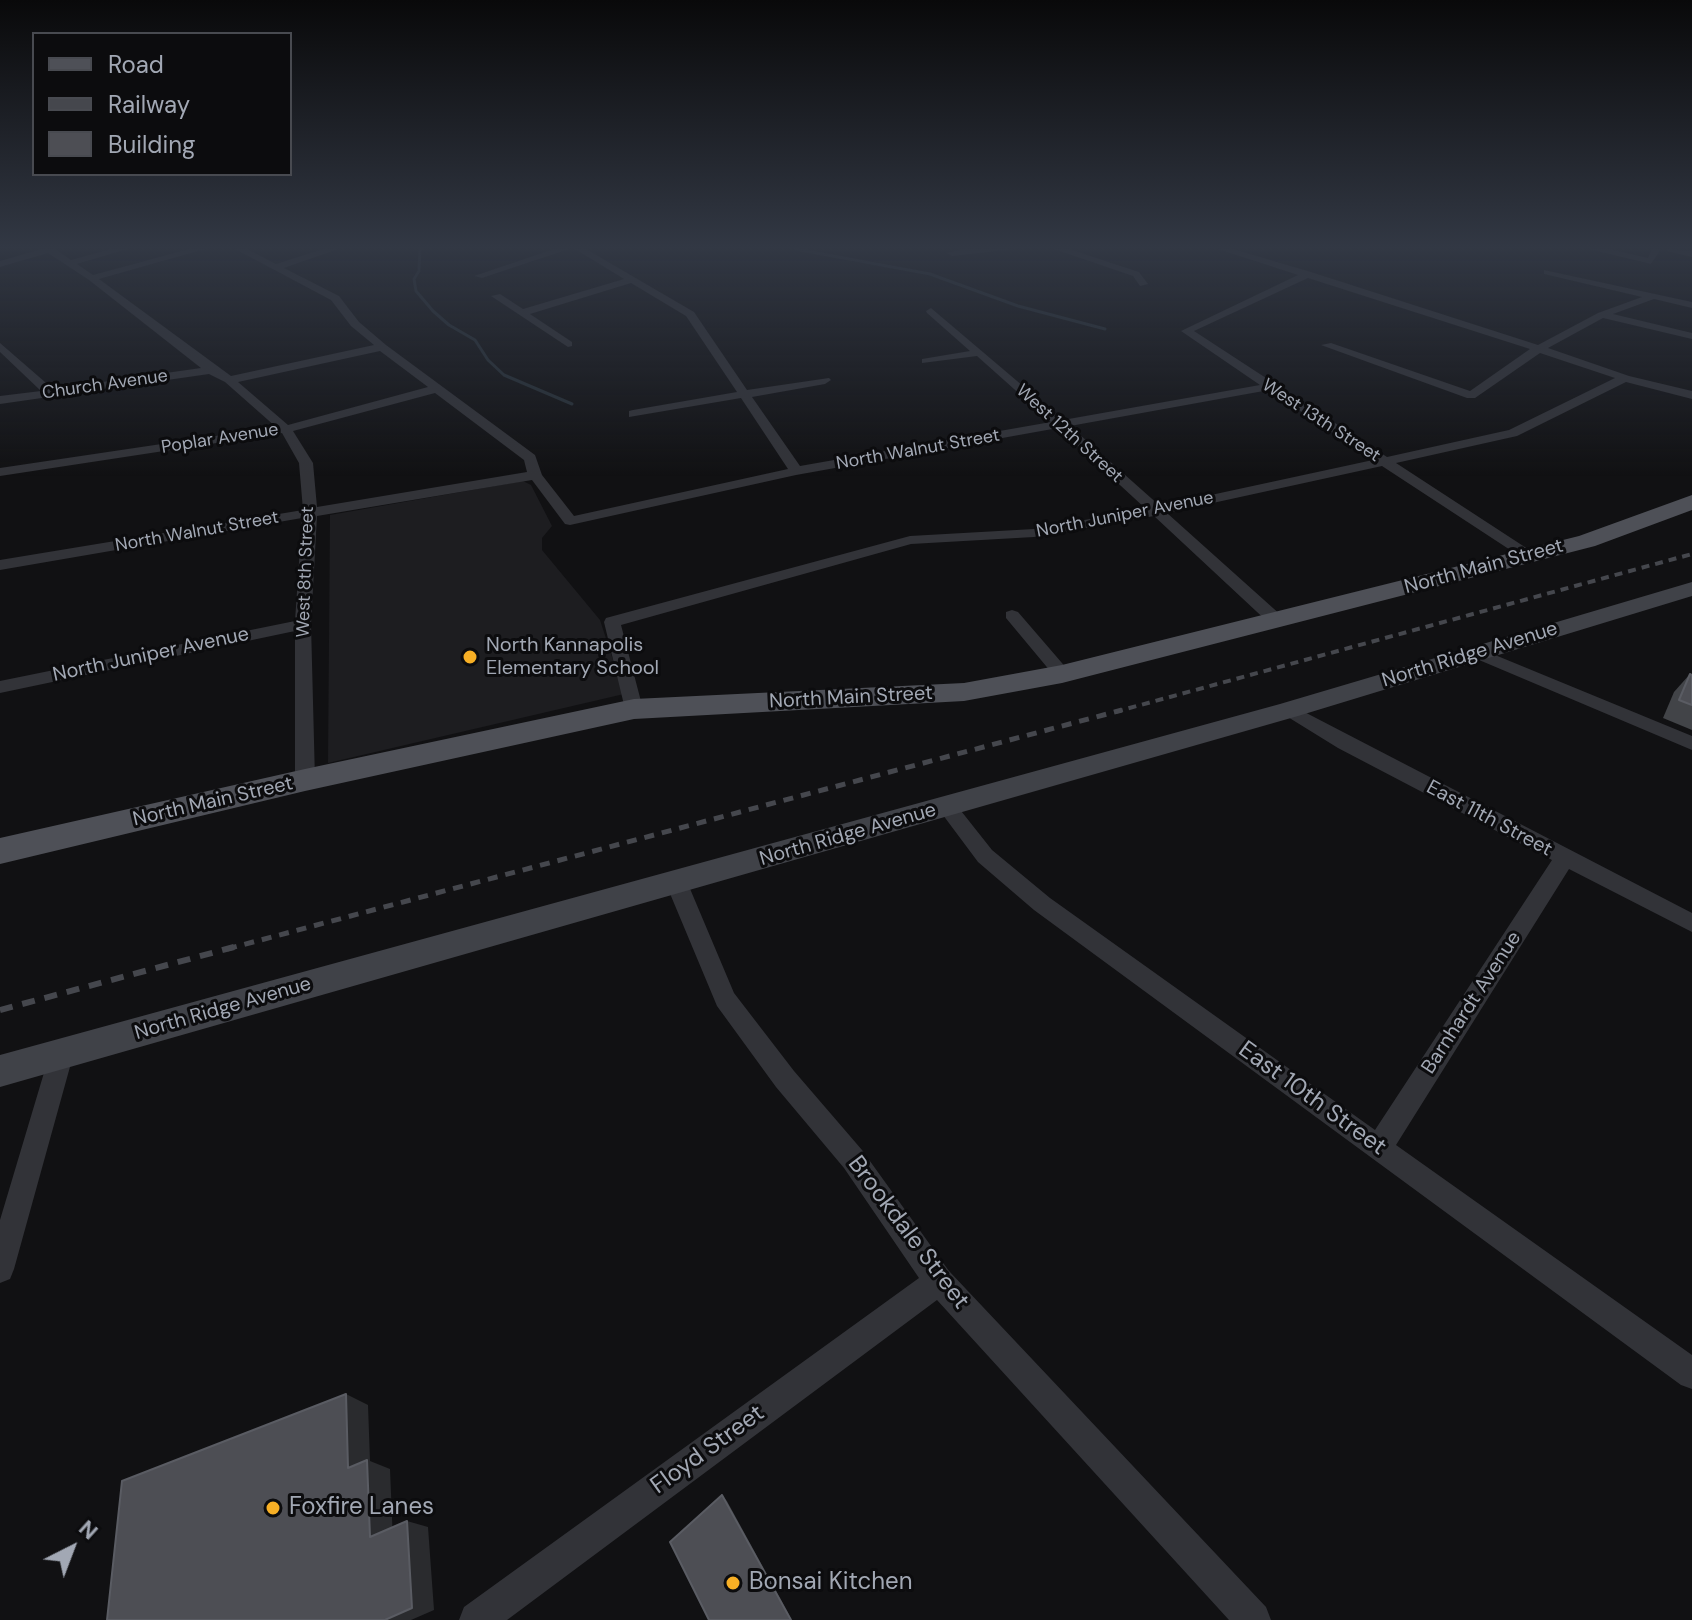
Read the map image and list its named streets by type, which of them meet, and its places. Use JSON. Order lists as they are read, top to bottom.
{
  "streets": {
    "main road": ["North Main Street"],
    "street": [
      "Church Avenue",
      "West 13th Street",
      "West 12th Street",
      "Poplar Avenue",
      "North Walnut Street",
      "North Juniper Avenue",
      "West 8th Street",
      "North Ridge Avenue",
      "East 11th Street",
      "Barnhardt Avenue",
      "East 10th Street",
      "Brookdale Street",
      "Floyd Street"
    ]
  },
  "crossings": [
    ["Church Avenue", "West 8th Street"],
    ["West 13th Street", "North Walnut Street"],
    ["West 13th Street", "North Juniper Avenue"],
    ["West 13th Street", "North Main Street"],
    ["West 12th Street", "North Walnut Street"],
    ["West 12th Street", "North Juniper Avenue"],
    ["West 12th Street", "North Main Street"],
    ["Poplar Avenue", "West 8th Street"],
    ["North Walnut Street", "West 8th Street"],
    ["North Juniper Avenue", "North Main Street"],
    ["North Juniper Avenue", "West 8th Street"],
    ["North Main Street", "West 8th Street"],
    ["North Ridge Avenue", "East 11th Street"],
    ["North Ridge Avenue", "East 10th Street"],
    ["North Ridge Avenue", "Brookdale Street"],
    ["East 11th Street", "Barnhardt Avenue"],
    ["Barnhardt Avenue", "East 10th Street"],
    ["Brookdale Street", "Floyd Street"]
  ],
  "places": ["North Kannapolis Elementary School", "Foxfire Lanes", "Bonsai Kitchen"],
  "legend": ["Road", "Railway", "Building"],
  "north": "top right"
}
